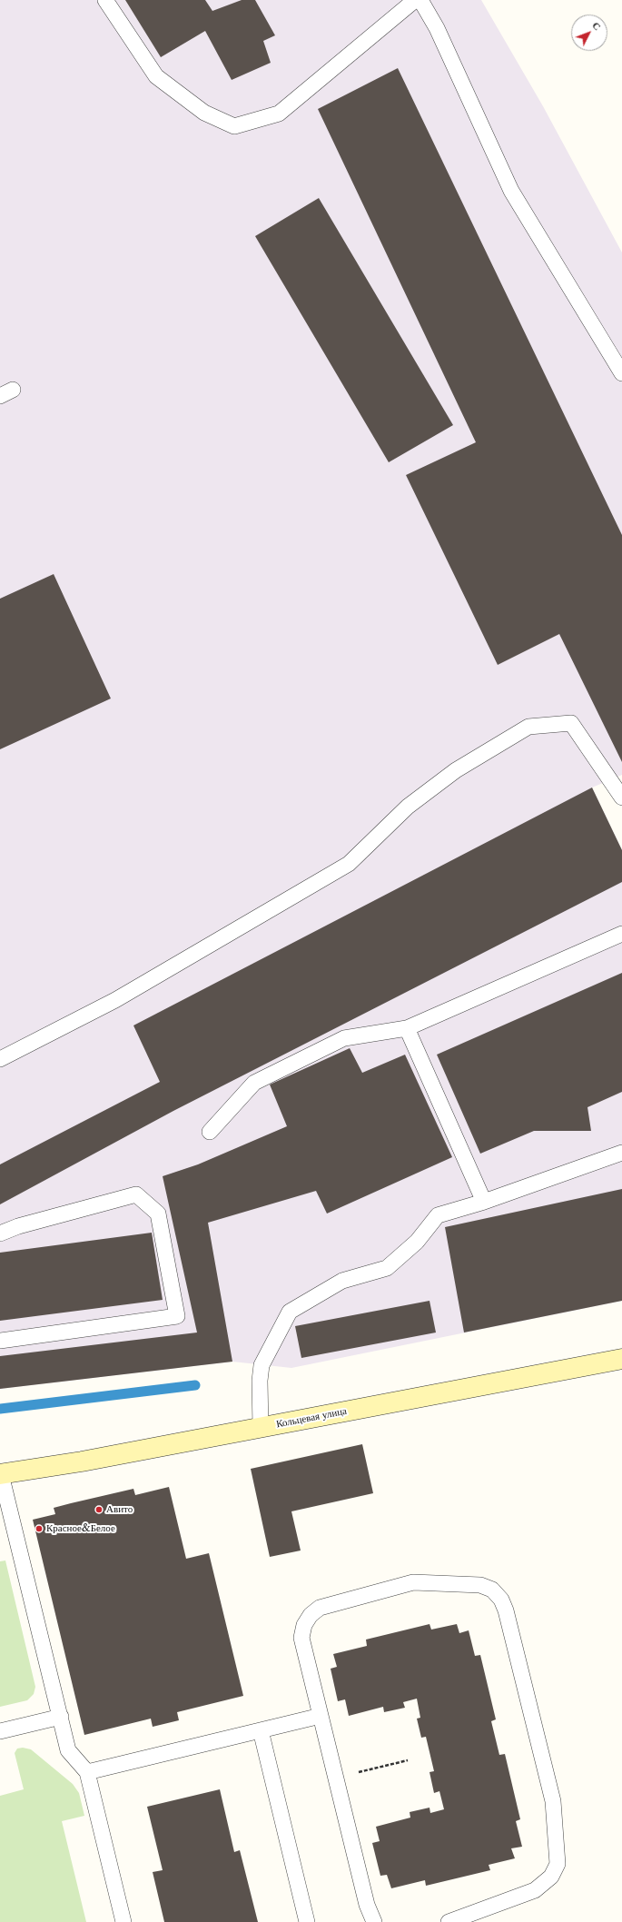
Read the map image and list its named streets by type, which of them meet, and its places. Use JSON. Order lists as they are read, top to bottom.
{
  "streets": {
    "street": ["Кольцевая улица"]
  },
  "places": ["Авито", "Красное&Белое"],
  "north": "top right"
}
